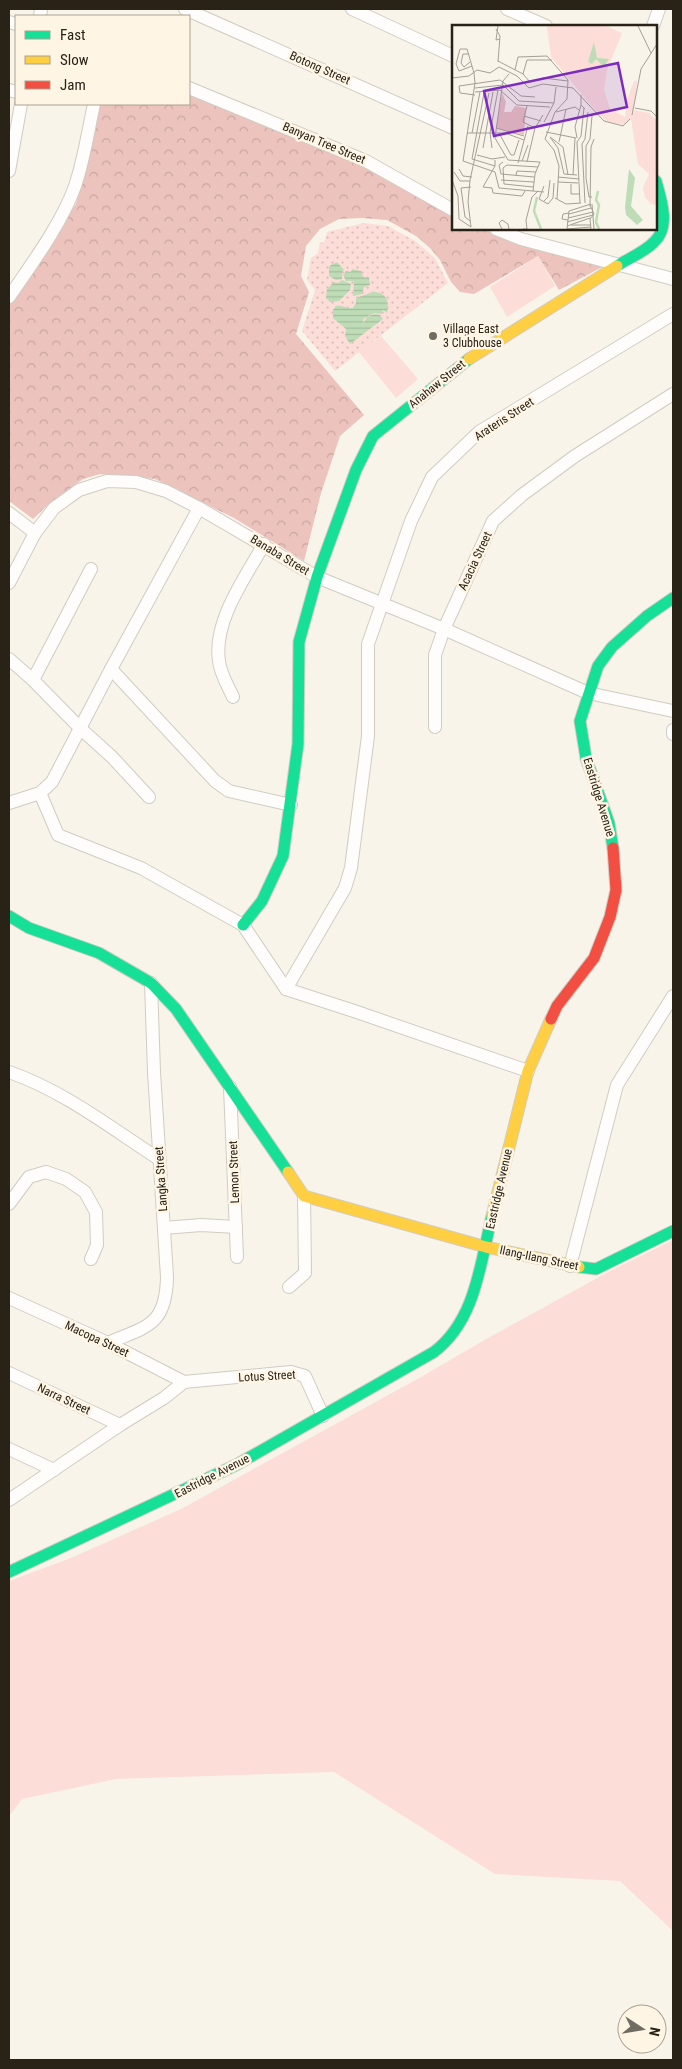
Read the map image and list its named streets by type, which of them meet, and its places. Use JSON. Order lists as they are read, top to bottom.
{
  "streets": {
    "street": [
      "Botong Street",
      "Banyan Tree Street",
      "Anahaw Street",
      "Arateris Street",
      "Banaba Street",
      "Acacia Street",
      "Eastridge Avenue",
      "Lemon Street",
      "Langka Street",
      "Ilang-Ilang Street",
      "Macopa Street",
      "Lotus Street",
      "Narra Street"
    ]
  },
  "crossings": [
    ["Anahaw Street", "Banaba Street"],
    ["Arateris Street", "Banaba Street"],
    ["Banaba Street", "Acacia Street"],
    ["Banaba Street", "Eastridge Avenue"],
    ["Eastridge Avenue", "Ilang-Ilang Street"],
    ["Eastridge Avenue", "Lotus Street"],
    ["Langka Street", "Macopa Street"],
    ["Macopa Street", "Lotus Street"]
  ],
  "places": ["Village East 3 Clubhouse"],
  "legend": ["Fast", "Slow", "Jam"],
  "north": "right"
}
